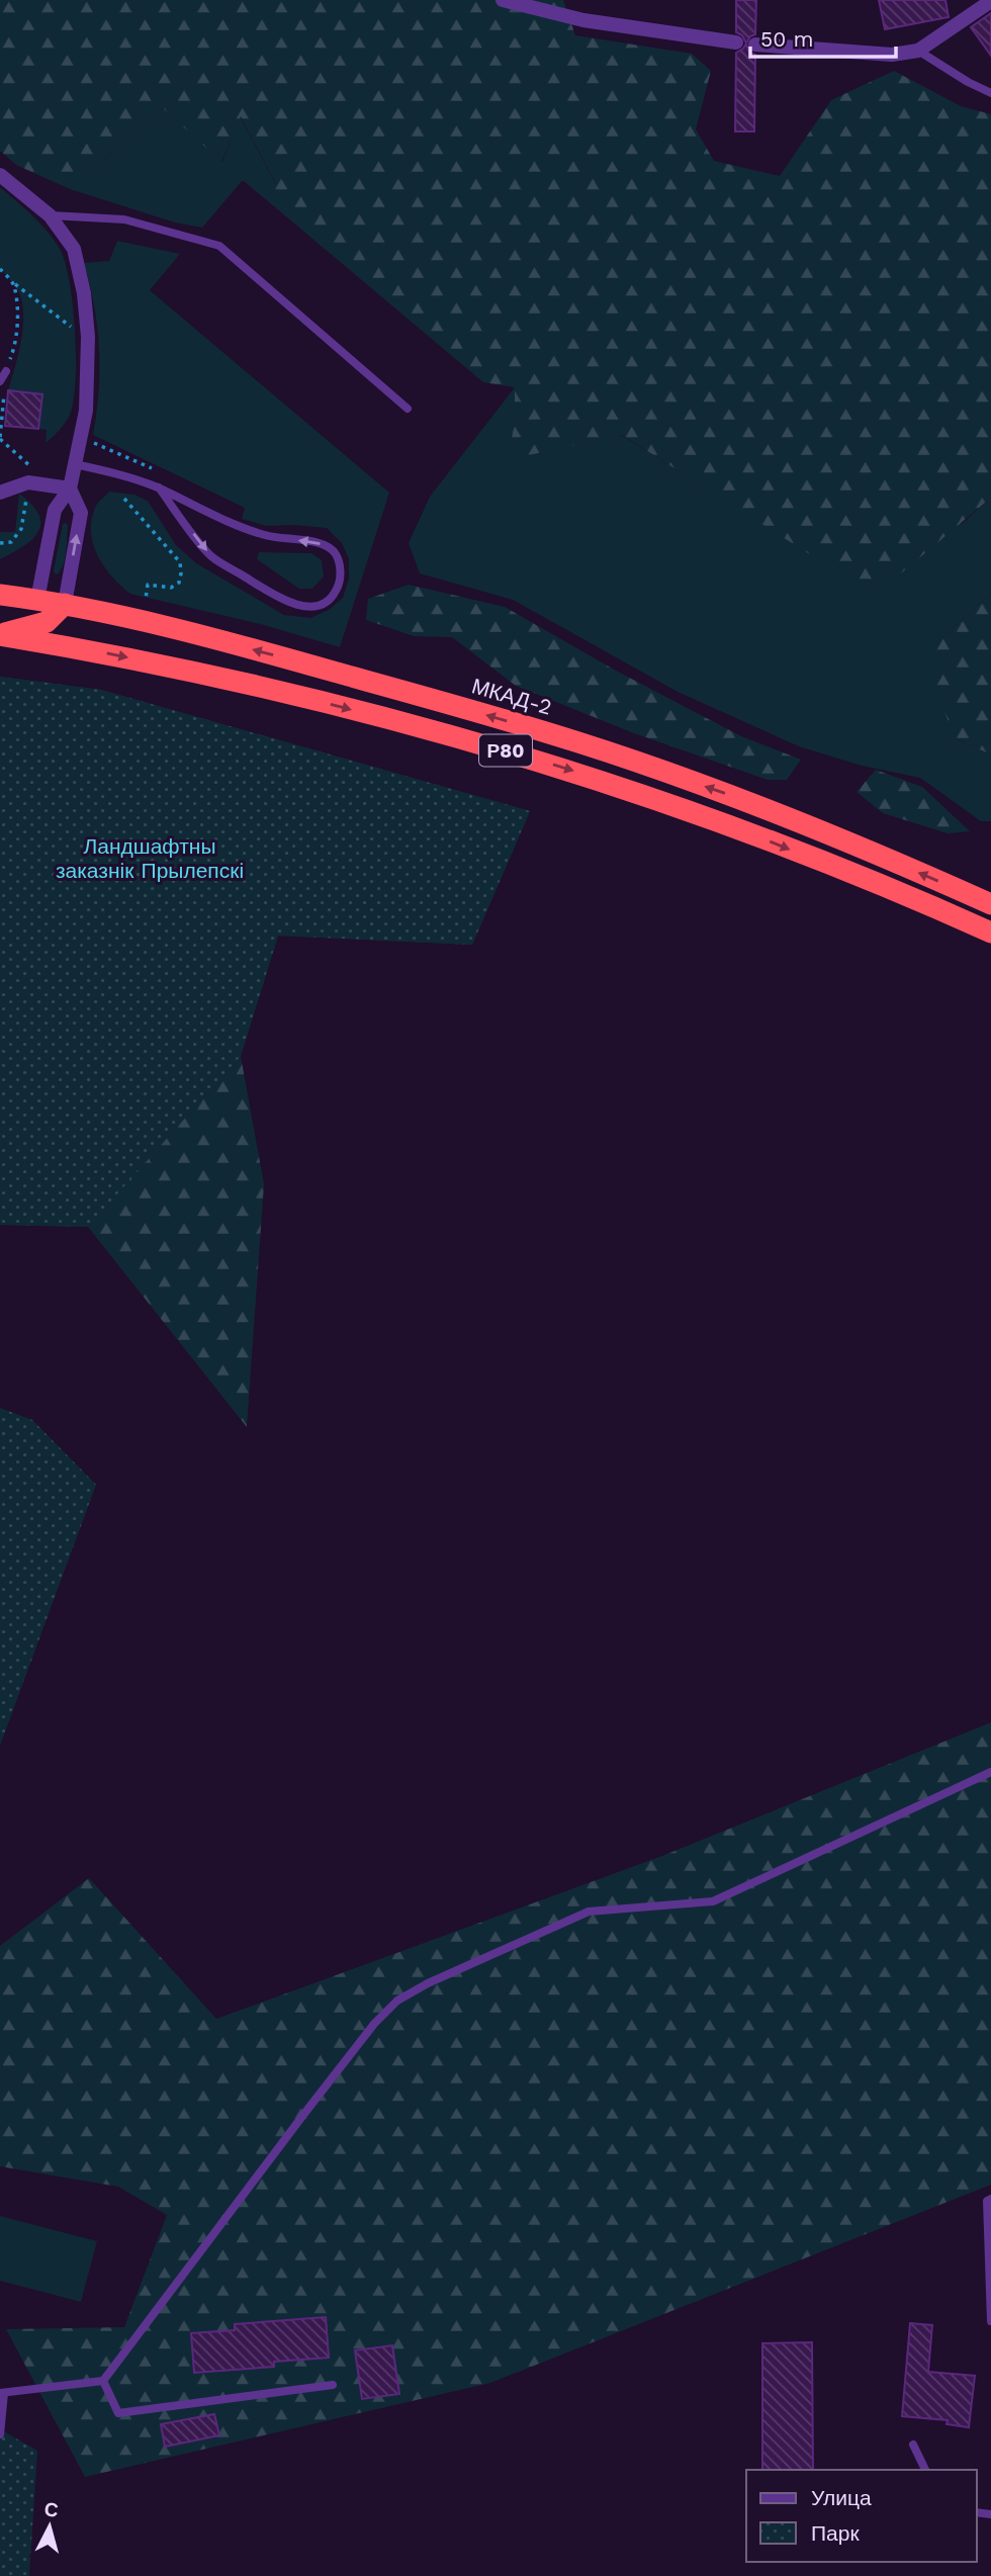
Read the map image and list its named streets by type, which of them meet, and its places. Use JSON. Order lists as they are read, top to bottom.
{
  "streets": {
    "highway": ["МКАД-2", "Р80"]
  },
  "parks": ["Ландшафтны заказнік Прылепскі"],
  "legend": ["Улица", "Парк"],
  "scale_bar": "50 m",
  "north": "top"
}
